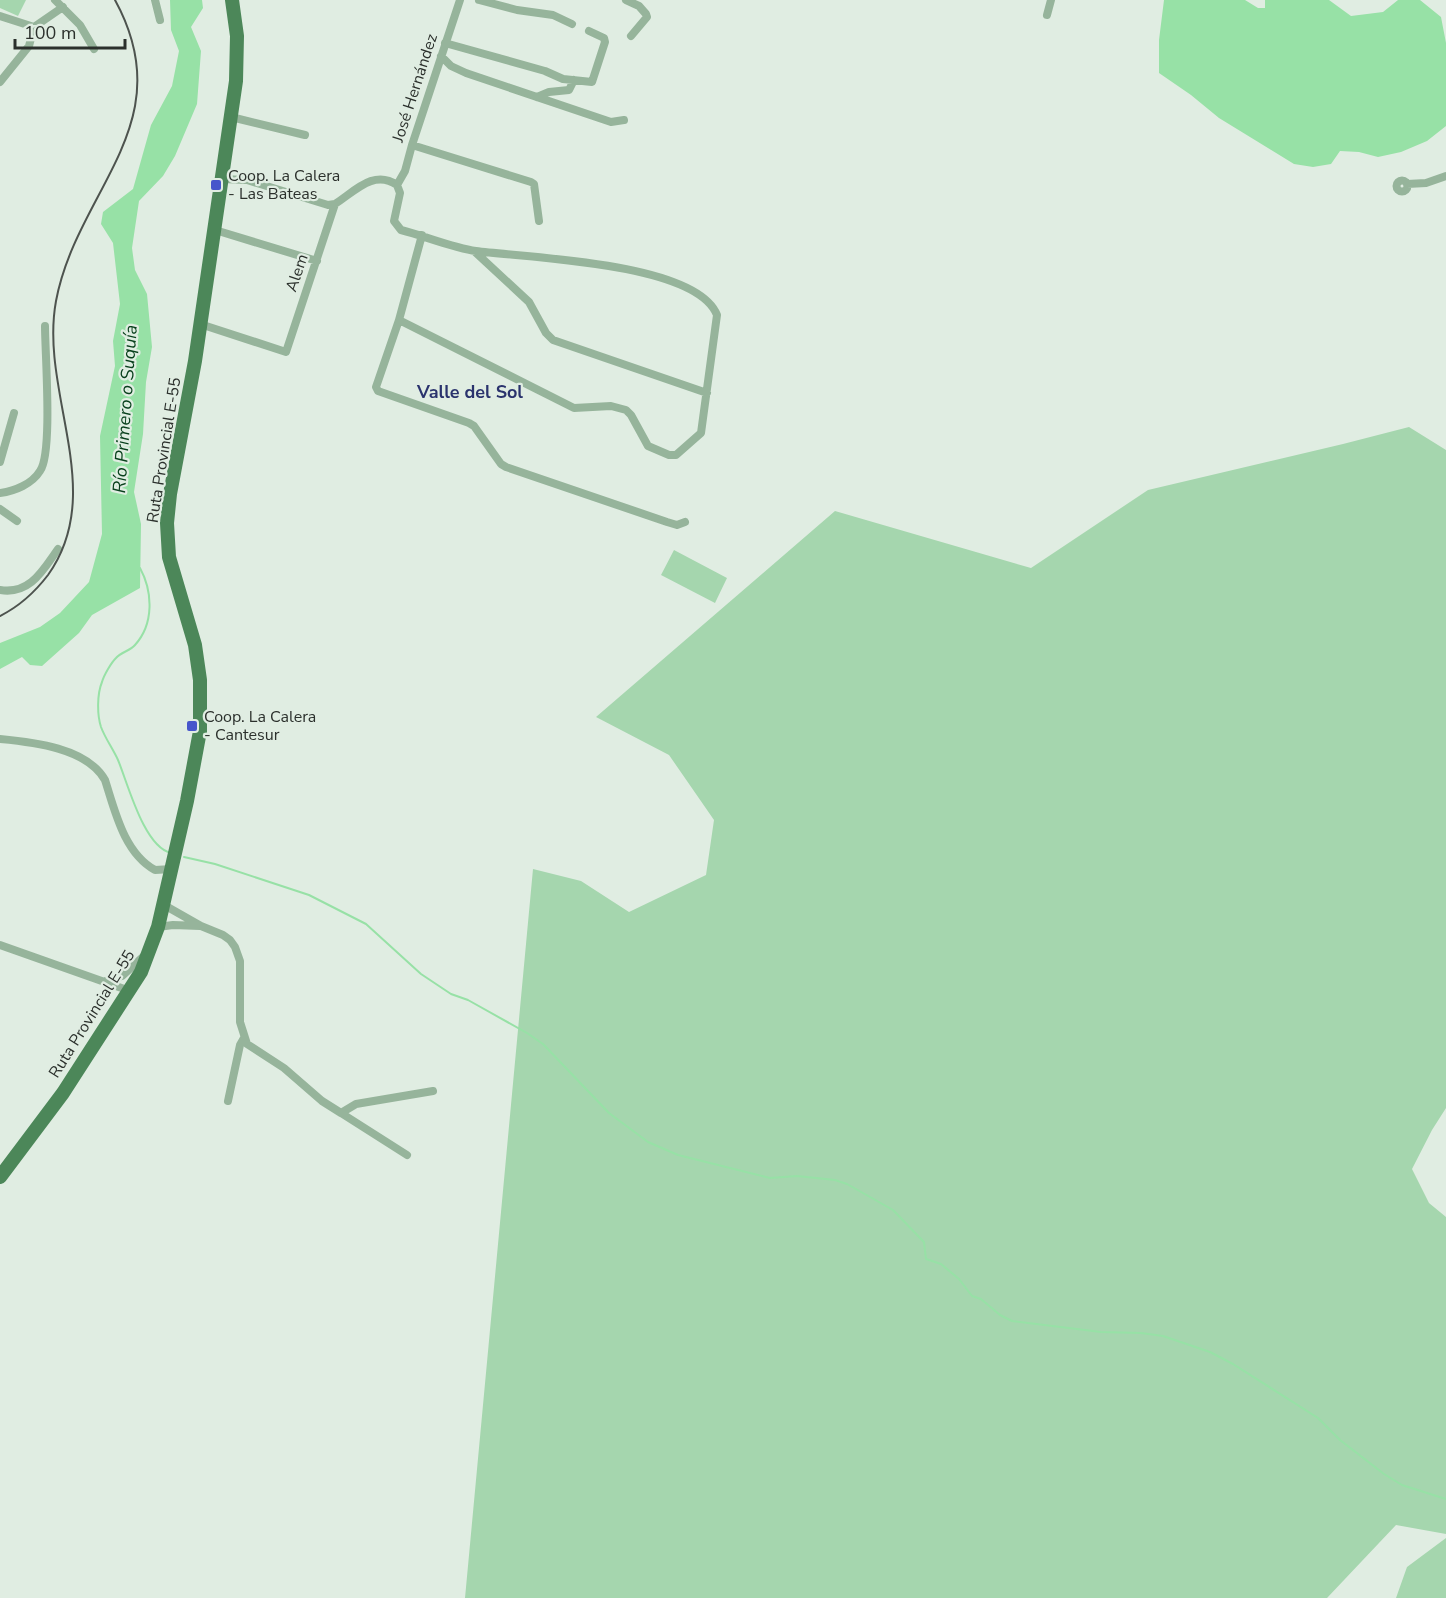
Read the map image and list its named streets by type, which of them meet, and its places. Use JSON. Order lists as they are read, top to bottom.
{
  "streets": {
    "main road": ["Ruta Provincial E-55"],
    "street": ["José Hernández", "Alem"]
  },
  "crossings": [
    ["Alem", "Ruta Provincial E-55"]
  ],
  "districts": ["Valle del Sol"],
  "water": ["Río Primero o Suquía"],
  "places": {
    "transit": ["Coop. La Calera - Las Bateas", "Coop. La Calera - Cantesur"]
  },
  "scale_bar": "100 m"
}
